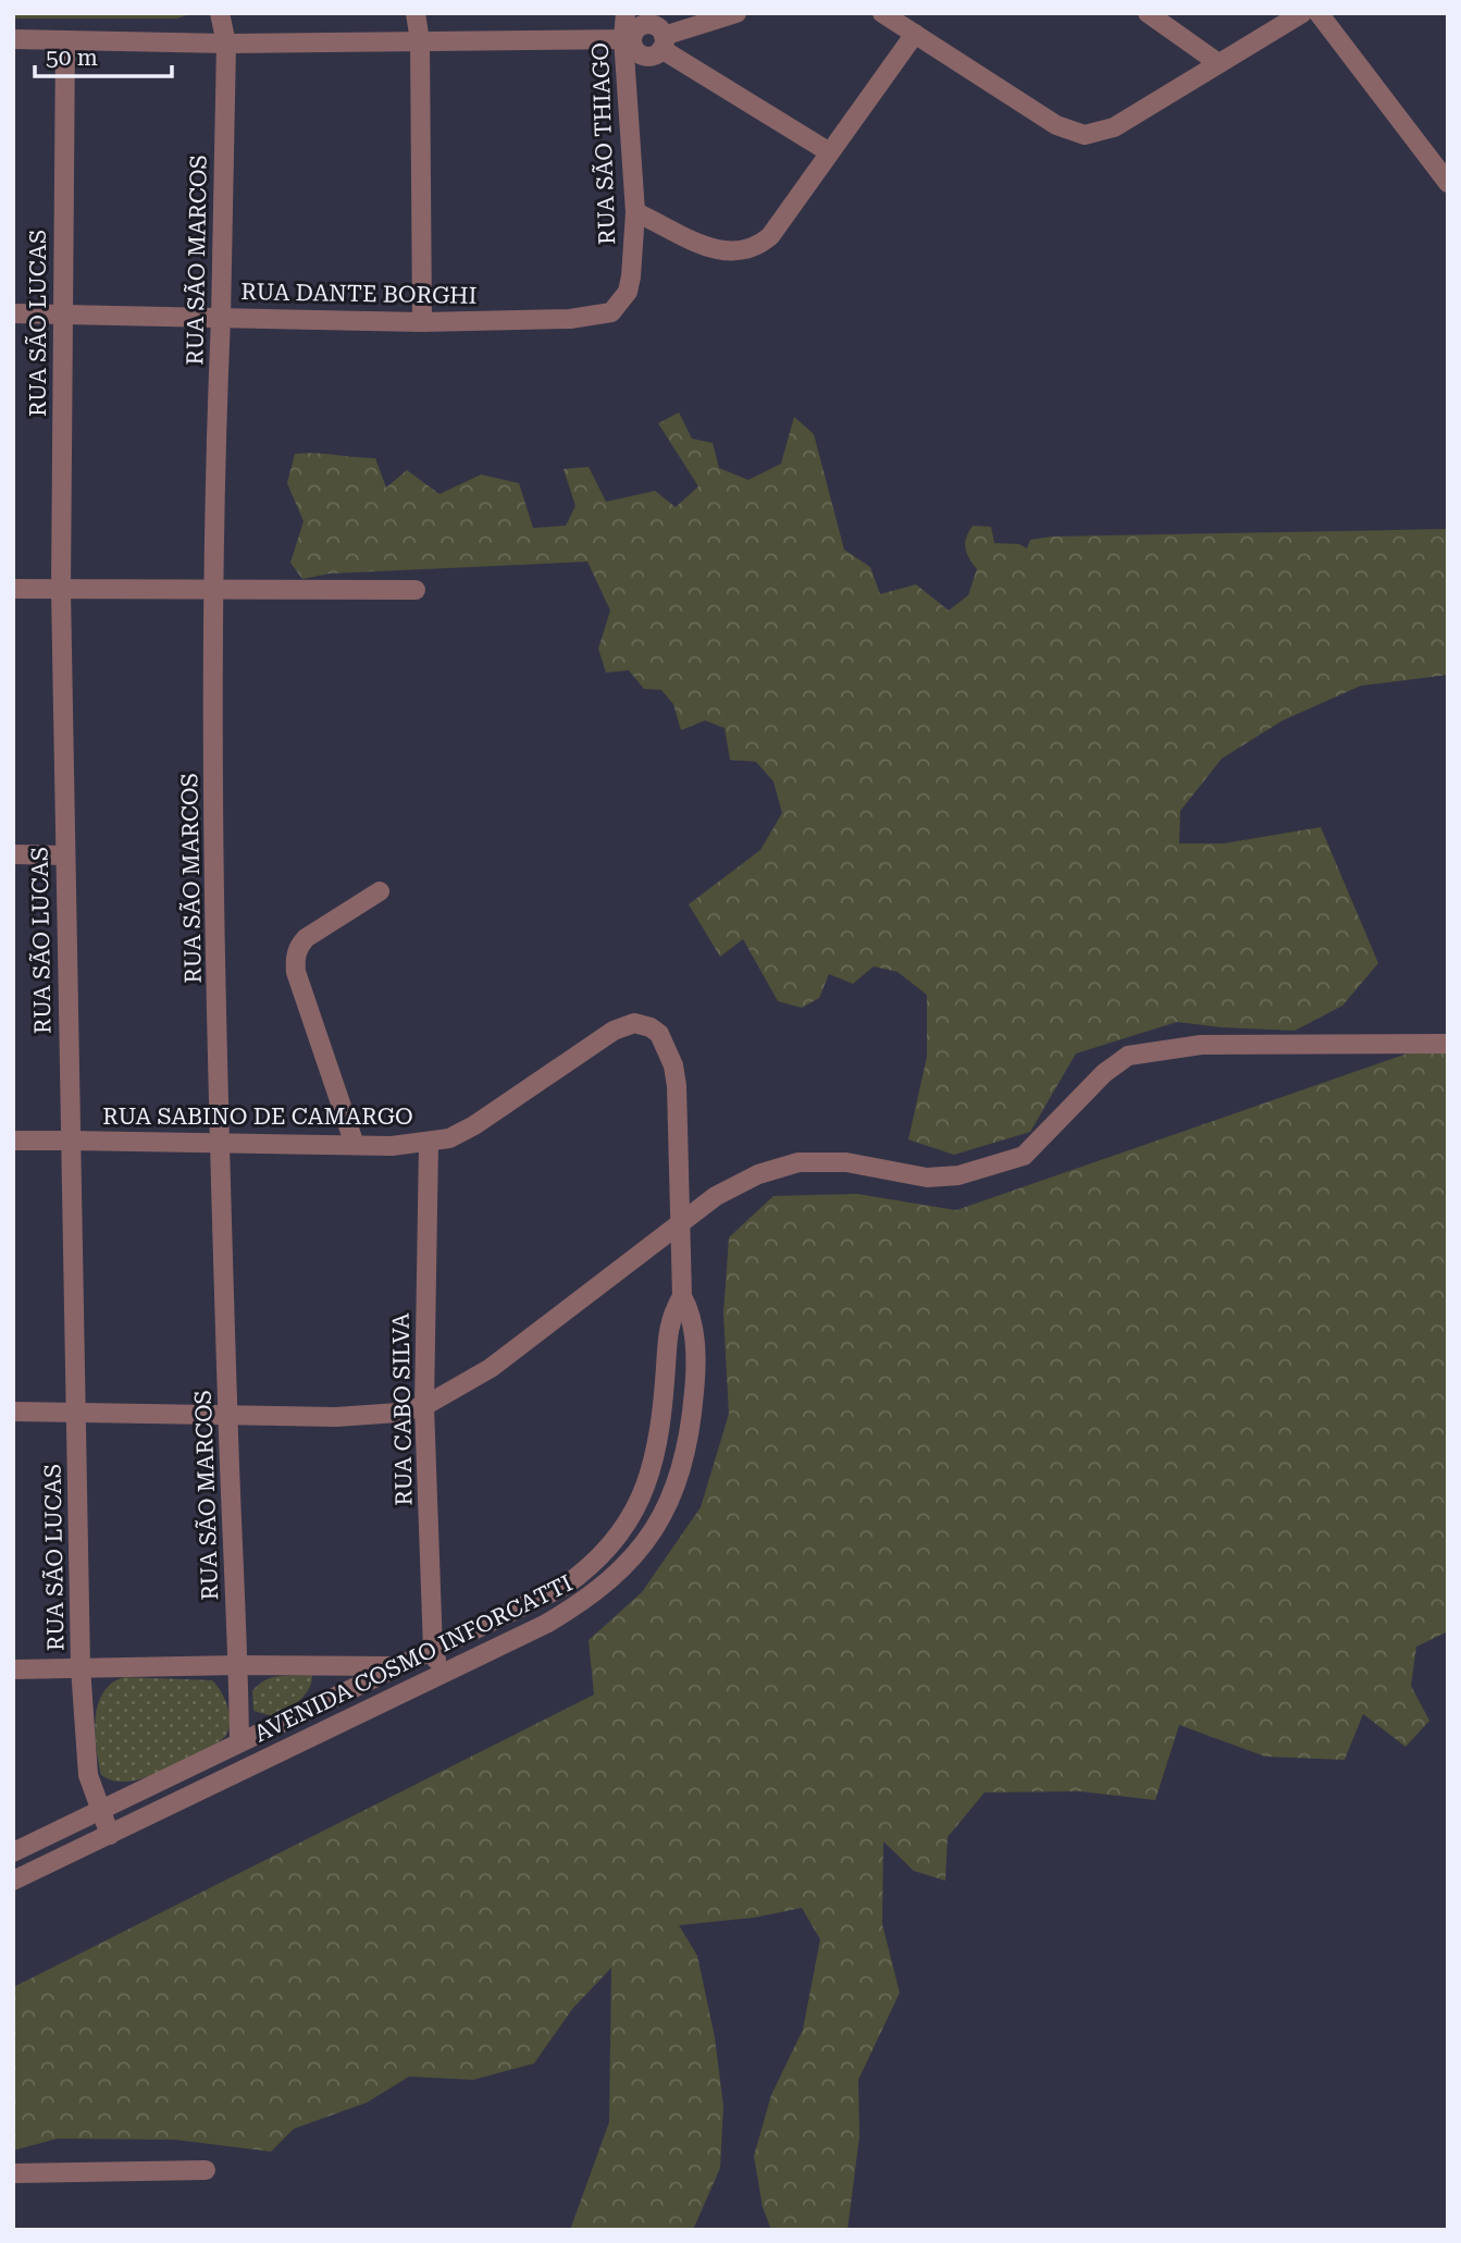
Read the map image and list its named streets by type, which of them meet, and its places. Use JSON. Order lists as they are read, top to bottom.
{
  "streets": {
    "street": [
      "RUA SÃO THIAGO",
      "RUA SÃO MARCOS",
      "RUA DANTE BORGHI",
      "RUA SÃO LUCAS",
      "RUA SABINO DE CAMARGO",
      "RUA CABO SILVA",
      "AVENIDA COSMO INFORCATTI"
    ]
  },
  "crossings": [
    ["RUA SÃO THIAGO", "RUA DANTE BORGHI"],
    ["RUA SÃO MARCOS", "RUA DANTE BORGHI"],
    ["RUA SÃO MARCOS", "RUA SABINO DE CAMARGO"],
    ["RUA SÃO MARCOS", "AVENIDA COSMO INFORCATTI"],
    ["RUA DANTE BORGHI", "RUA SÃO LUCAS"],
    ["RUA SÃO LUCAS", "RUA SABINO DE CAMARGO"],
    ["RUA SÃO LUCAS", "AVENIDA COSMO INFORCATTI"],
    ["RUA SABINO DE CAMARGO", "RUA CABO SILVA"],
    ["RUA CABO SILVA", "AVENIDA COSMO INFORCATTI"]
  ],
  "scale_bar": "50 m"
}
